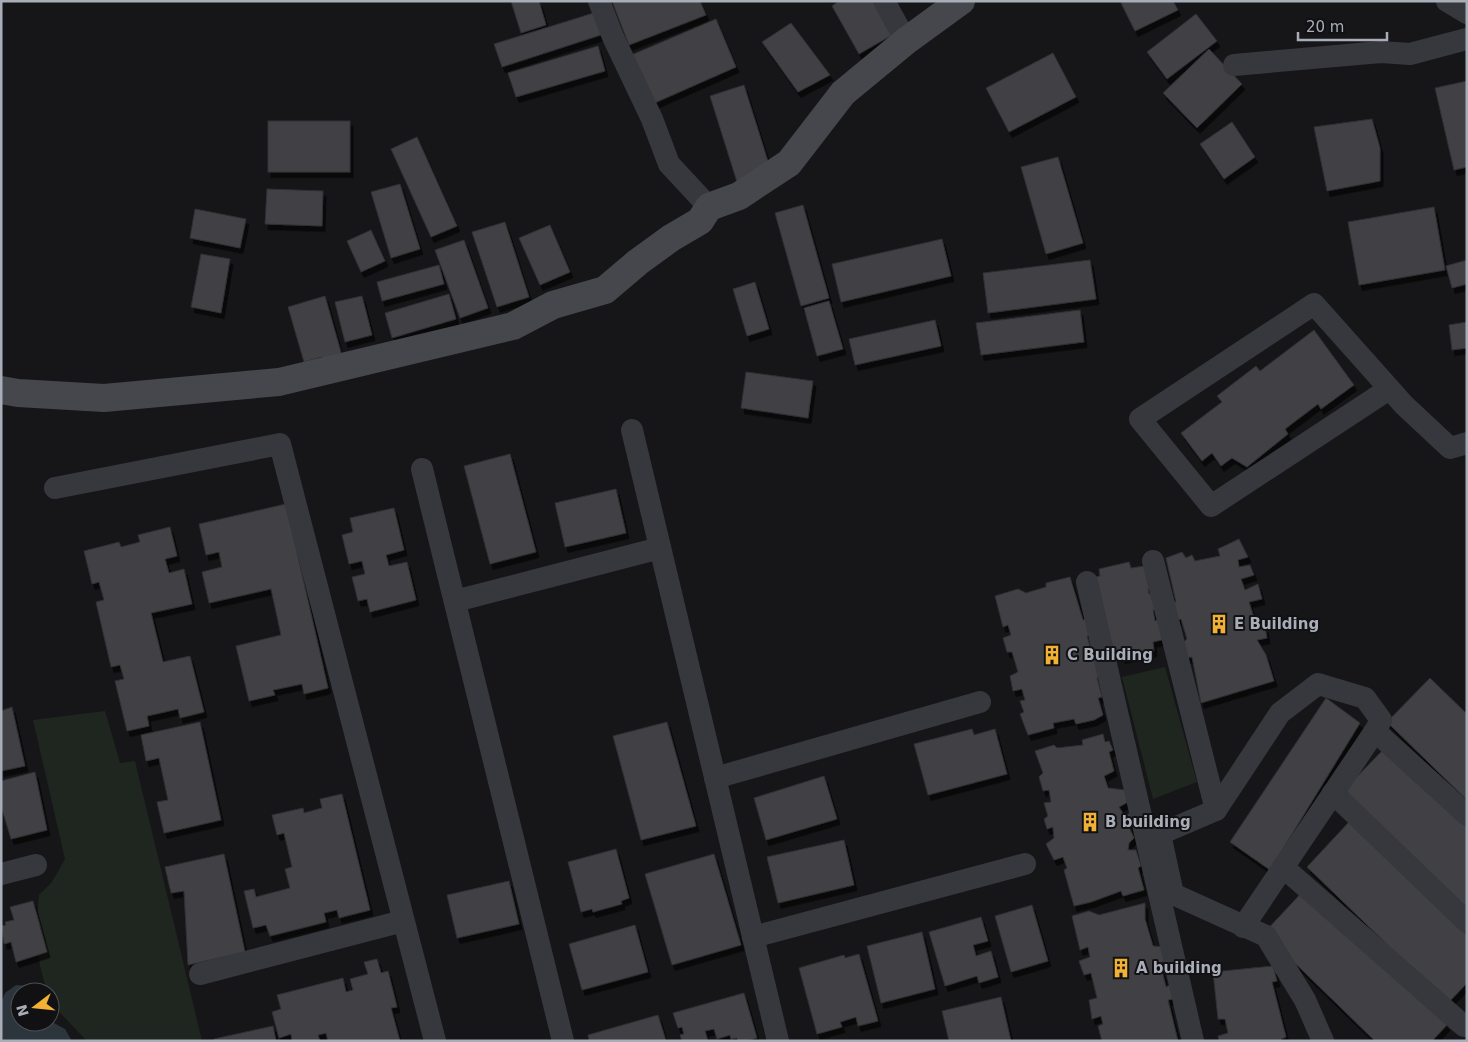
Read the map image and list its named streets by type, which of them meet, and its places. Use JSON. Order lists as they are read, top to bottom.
{
  "places": {
    "building": [
      "E Building",
      "C Building",
      "B building",
      "A building"
    ]
  },
  "scale_bar": "20 m",
  "north": "left"
}
